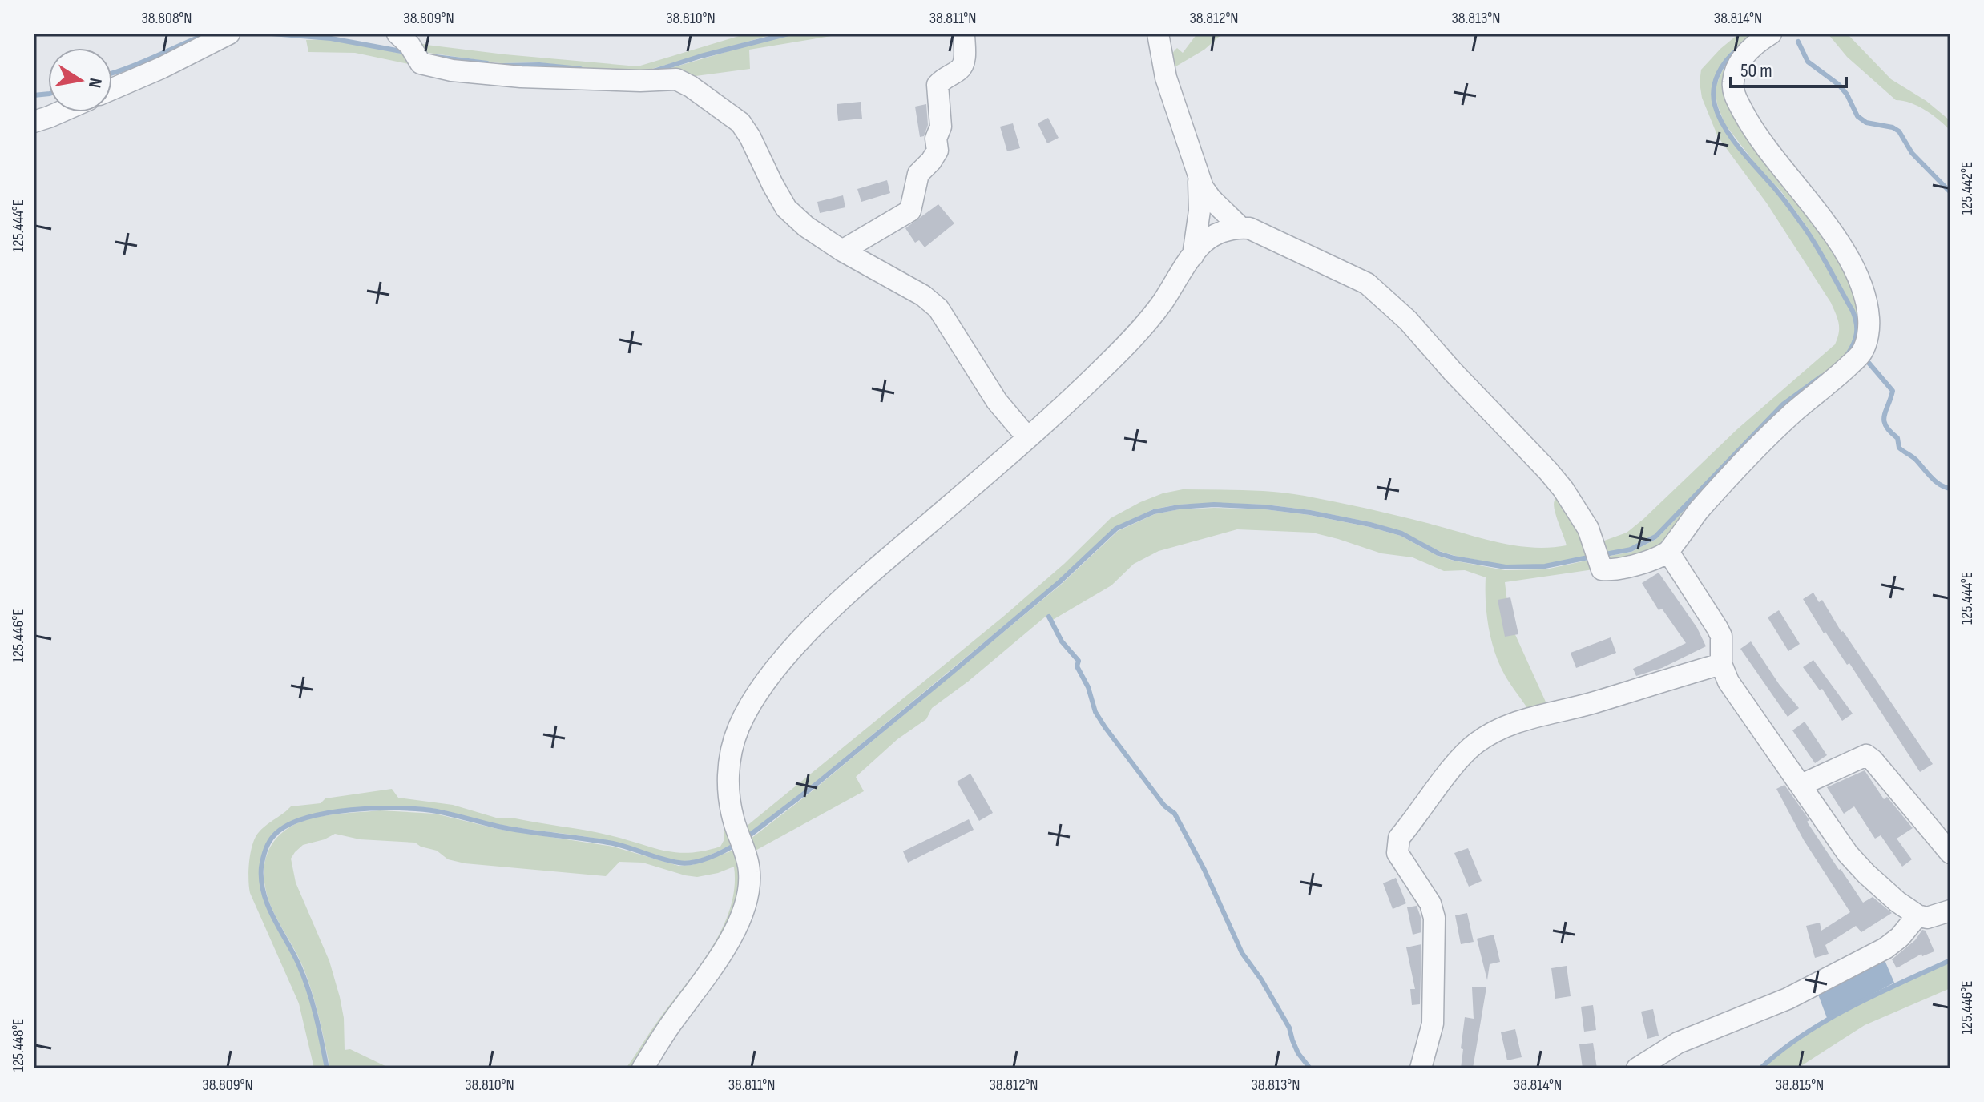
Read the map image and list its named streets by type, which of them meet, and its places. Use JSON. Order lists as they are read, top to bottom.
{
  "scale_bar": "50 m",
  "north": "right",
  "coordinates": [
    "38.808°N",
    "38.809°N",
    "38.810°N",
    "38.811°N",
    "38.812°N",
    "38.813°N",
    "38.814°N",
    "125.442°E",
    "125.444°E",
    "125.446°E",
    "125.448°E",
    "38.815°N"
  ]
}
